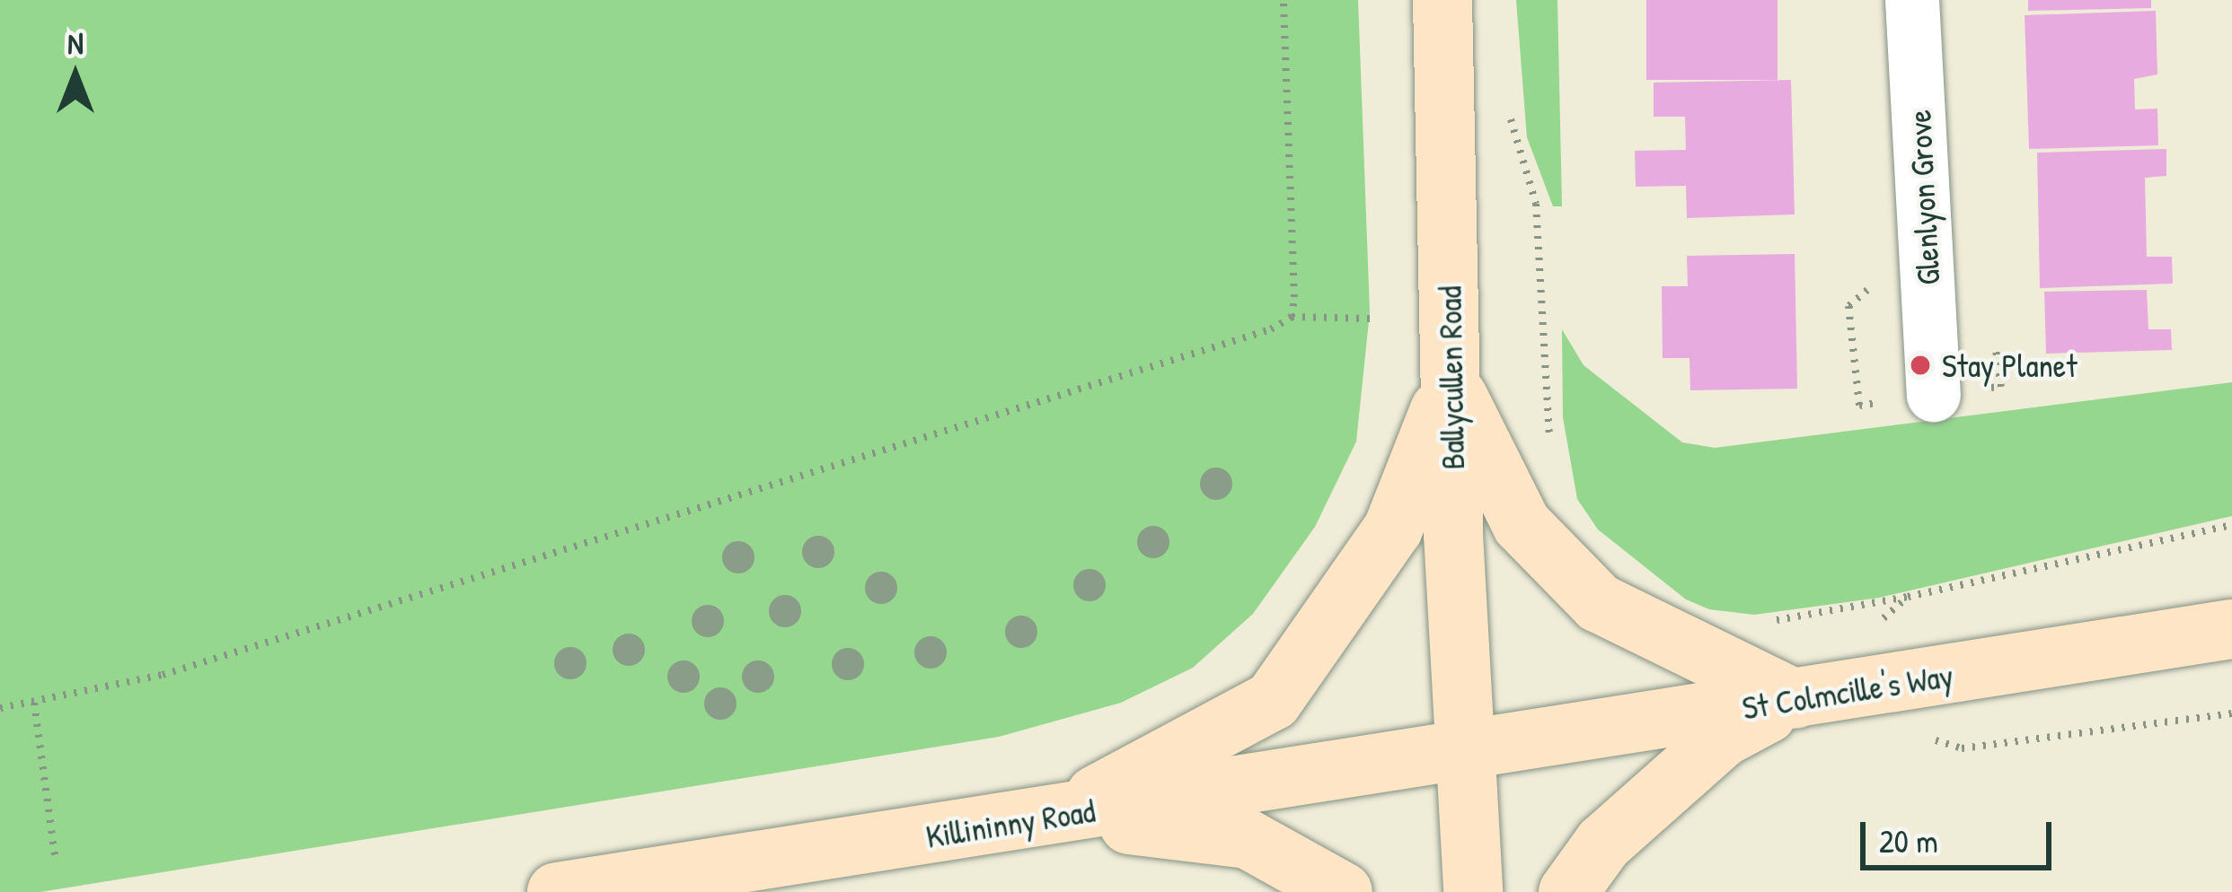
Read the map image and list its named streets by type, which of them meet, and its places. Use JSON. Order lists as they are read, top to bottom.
{
  "streets": {
    "main road": ["Ballycullen Road", "St Colmcille's Way", "Killininny Road"],
    "street": ["Glenlyon Grove"]
  },
  "crossings": [
    ["Ballycullen Road", "St Colmcille's Way"],
    ["Ballycullen Road", "Killininny Road"],
    ["St Colmcille's Way", "Killininny Road"]
  ],
  "places": ["Stay Planet"],
  "scale_bar": "20 m",
  "north": "top"
}
